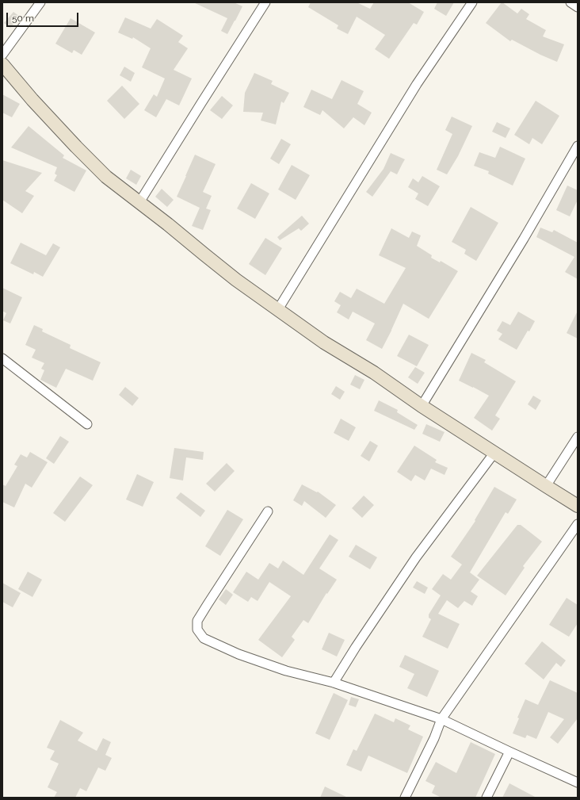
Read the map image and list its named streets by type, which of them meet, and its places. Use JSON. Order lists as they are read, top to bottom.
{
  "scale_bar": "50 m"
}
